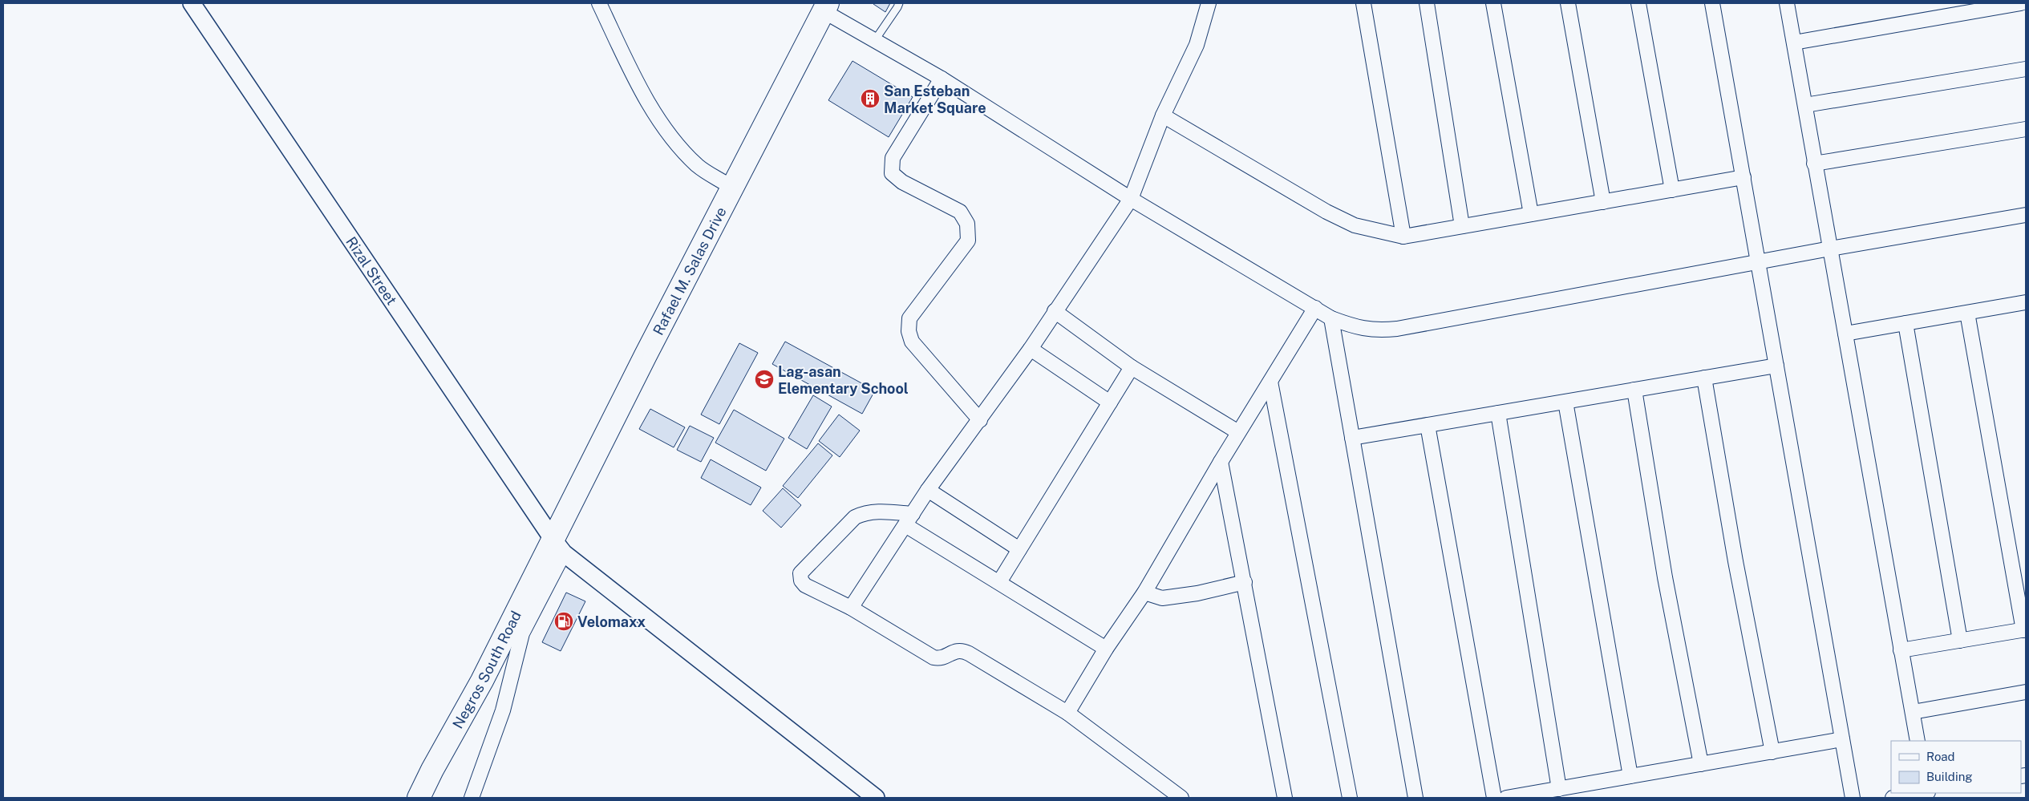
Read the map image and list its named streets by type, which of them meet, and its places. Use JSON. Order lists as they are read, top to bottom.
{
  "streets": {
    "highway": ["Rafael M. Salas Drive", "Negros South Road"],
    "street": ["Rizal Street"]
  },
  "crossings": [
    ["Rizal Street", "Rafael M. Salas Drive"],
    ["Rizal Street", "Negros South Road"],
    ["Rafael M. Salas Drive", "Negros South Road"]
  ],
  "places": {
    "building": ["San Esteban Market Square"],
    "school or university": ["Lag-asan Elementary School"],
    "fuel station": ["Velomaxx"]
  },
  "legend": ["Road", "Building"]
}
